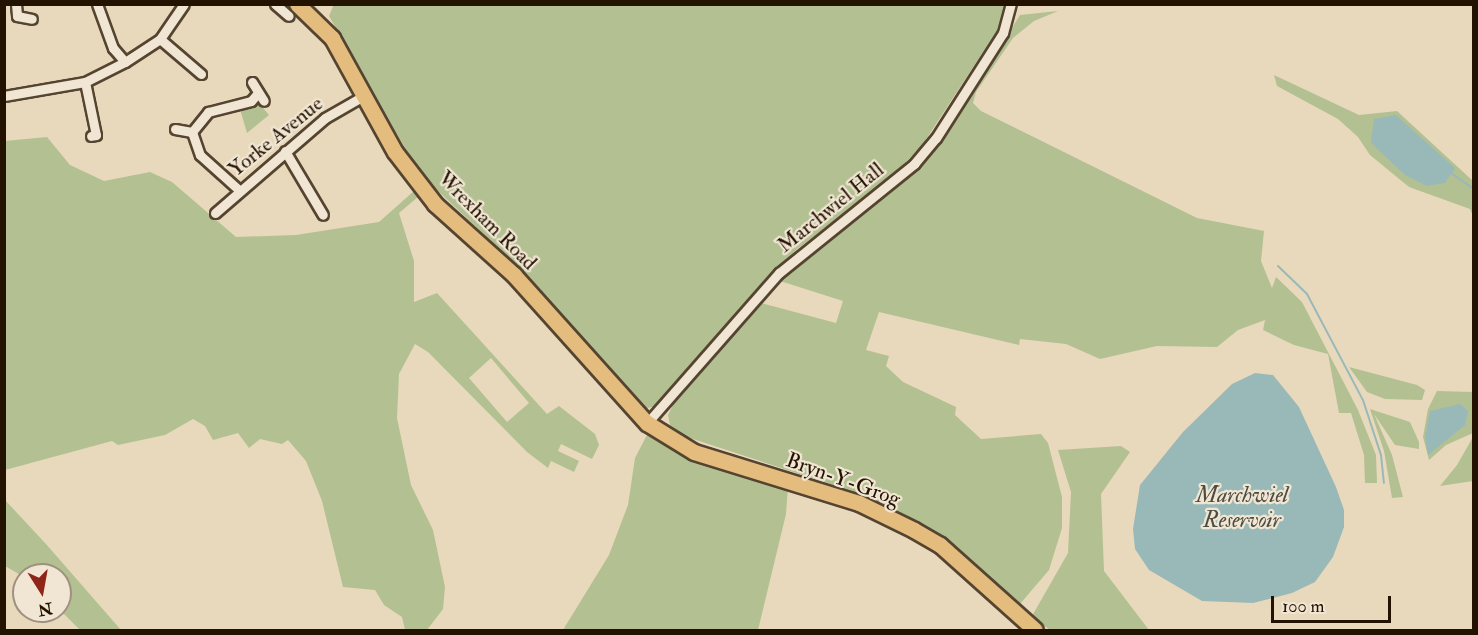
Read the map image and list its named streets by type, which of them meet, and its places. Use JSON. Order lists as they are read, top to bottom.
{
  "streets": {
    "main road": ["Wrexham Road", "Bryn-Y-Grog"],
    "street": ["Yorke Avenue", "Marchwiel Hall"]
  },
  "crossings": [
    ["Yorke Avenue", "Wrexham Road"],
    ["Marchwiel Hall", "Wrexham Road"],
    ["Marchwiel Hall", "Bryn-Y-Grog"],
    ["Wrexham Road", "Bryn-Y-Grog"]
  ],
  "water": ["Marchwiel Reservoir"],
  "scale_bar": "100 m",
  "north": "bottom"
}
